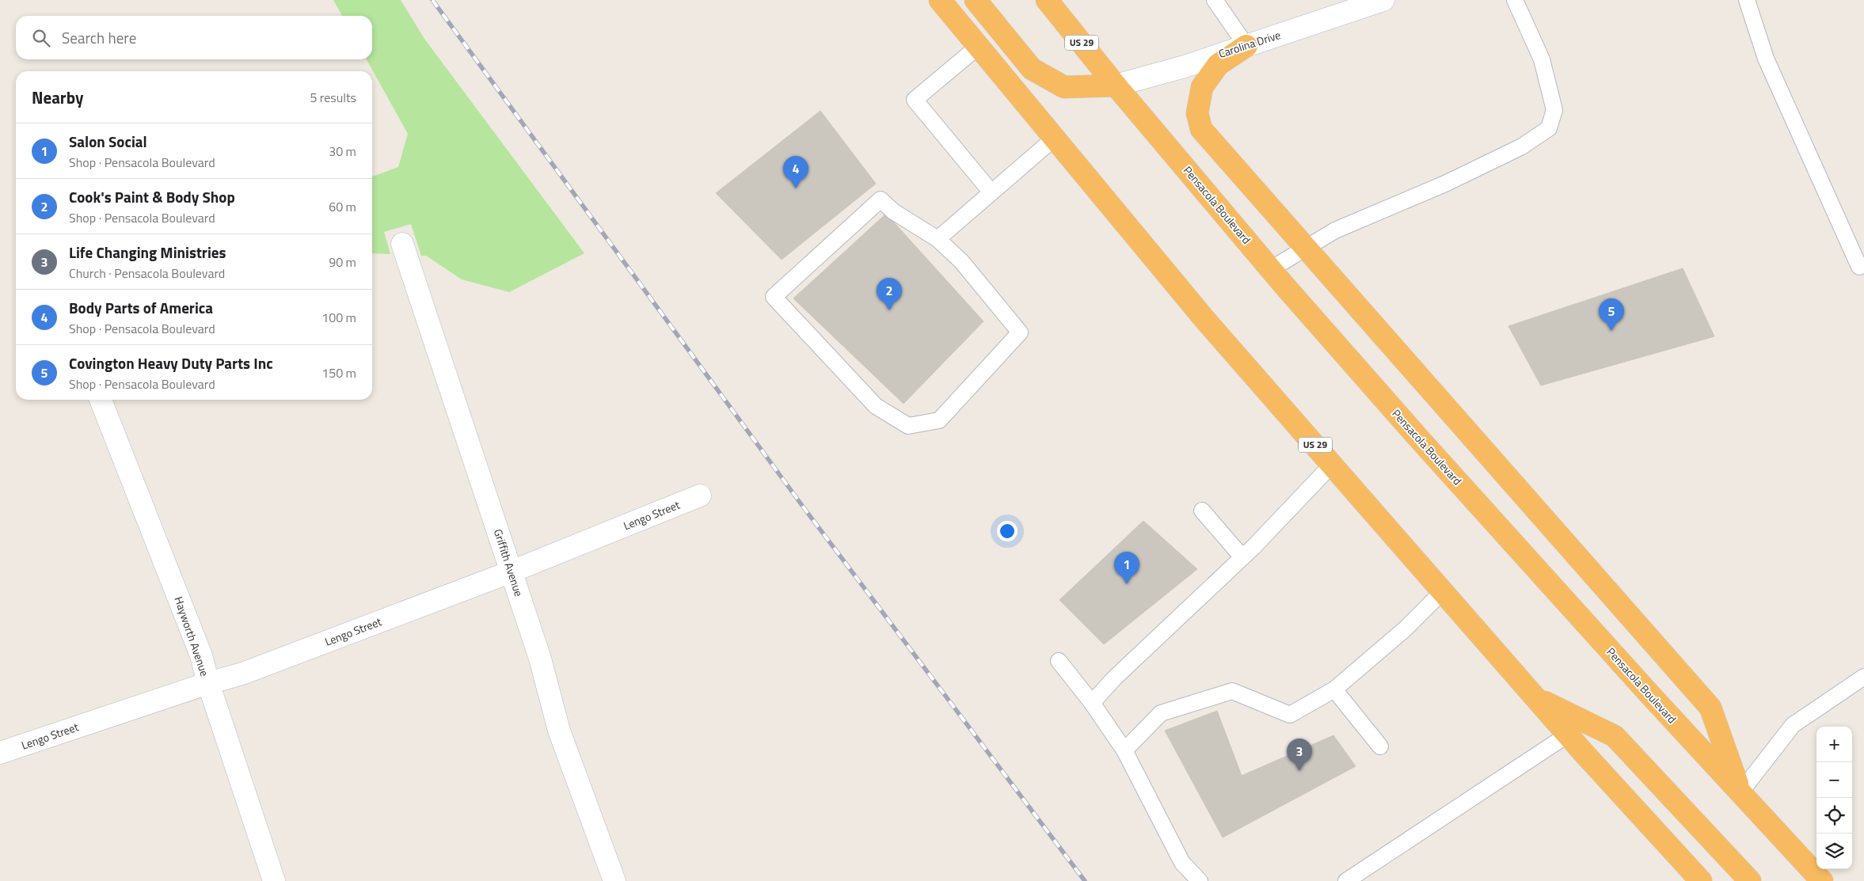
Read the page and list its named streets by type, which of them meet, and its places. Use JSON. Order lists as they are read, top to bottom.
{
  "streets": {
    "highway": ["US 29", "Pensacola Boulevard"],
    "street": [
      "Carolina Drive",
      "Lengo Street",
      "Griffith Avenue",
      "Hayworth Avenue"
    ]
  },
  "crossings": [
    ["Carolina Drive", "Pensacola Boulevard"],
    ["Lengo Street", "Griffith Avenue"],
    ["Lengo Street", "Hayworth Avenue"]
  ],
  "page": {
    "search": "Search here",
    "heading": ["Nearby", "5 results"],
    "list": [
      {
        "mark": "1",
        "name": "Salon Social",
        "note": "Shop · Pensacola Boulevard",
        "value": "30 m"
      },
      {
        "mark": "2",
        "name": "Cook's Paint & Body Shop",
        "note": "Shop · Pensacola Boulevard",
        "value": "60 m"
      },
      {
        "mark": "3",
        "name": "Life Changing Ministries",
        "note": "Church · Pensacola Boulevard",
        "value": "90 m"
      },
      {
        "mark": "4",
        "name": "Body Parts of America",
        "note": "Shop · Pensacola Boulevard",
        "value": "100 m"
      },
      {
        "mark": "5",
        "name": "Covington Heavy Duty Parts Inc",
        "note": "Shop · Pensacola Boulevard",
        "value": "150 m"
      }
    ],
    "pins": [
      "4",
      "2",
      "5",
      "1",
      "3"
    ],
    "map_buttons": ["+", "−"]
  }
}
